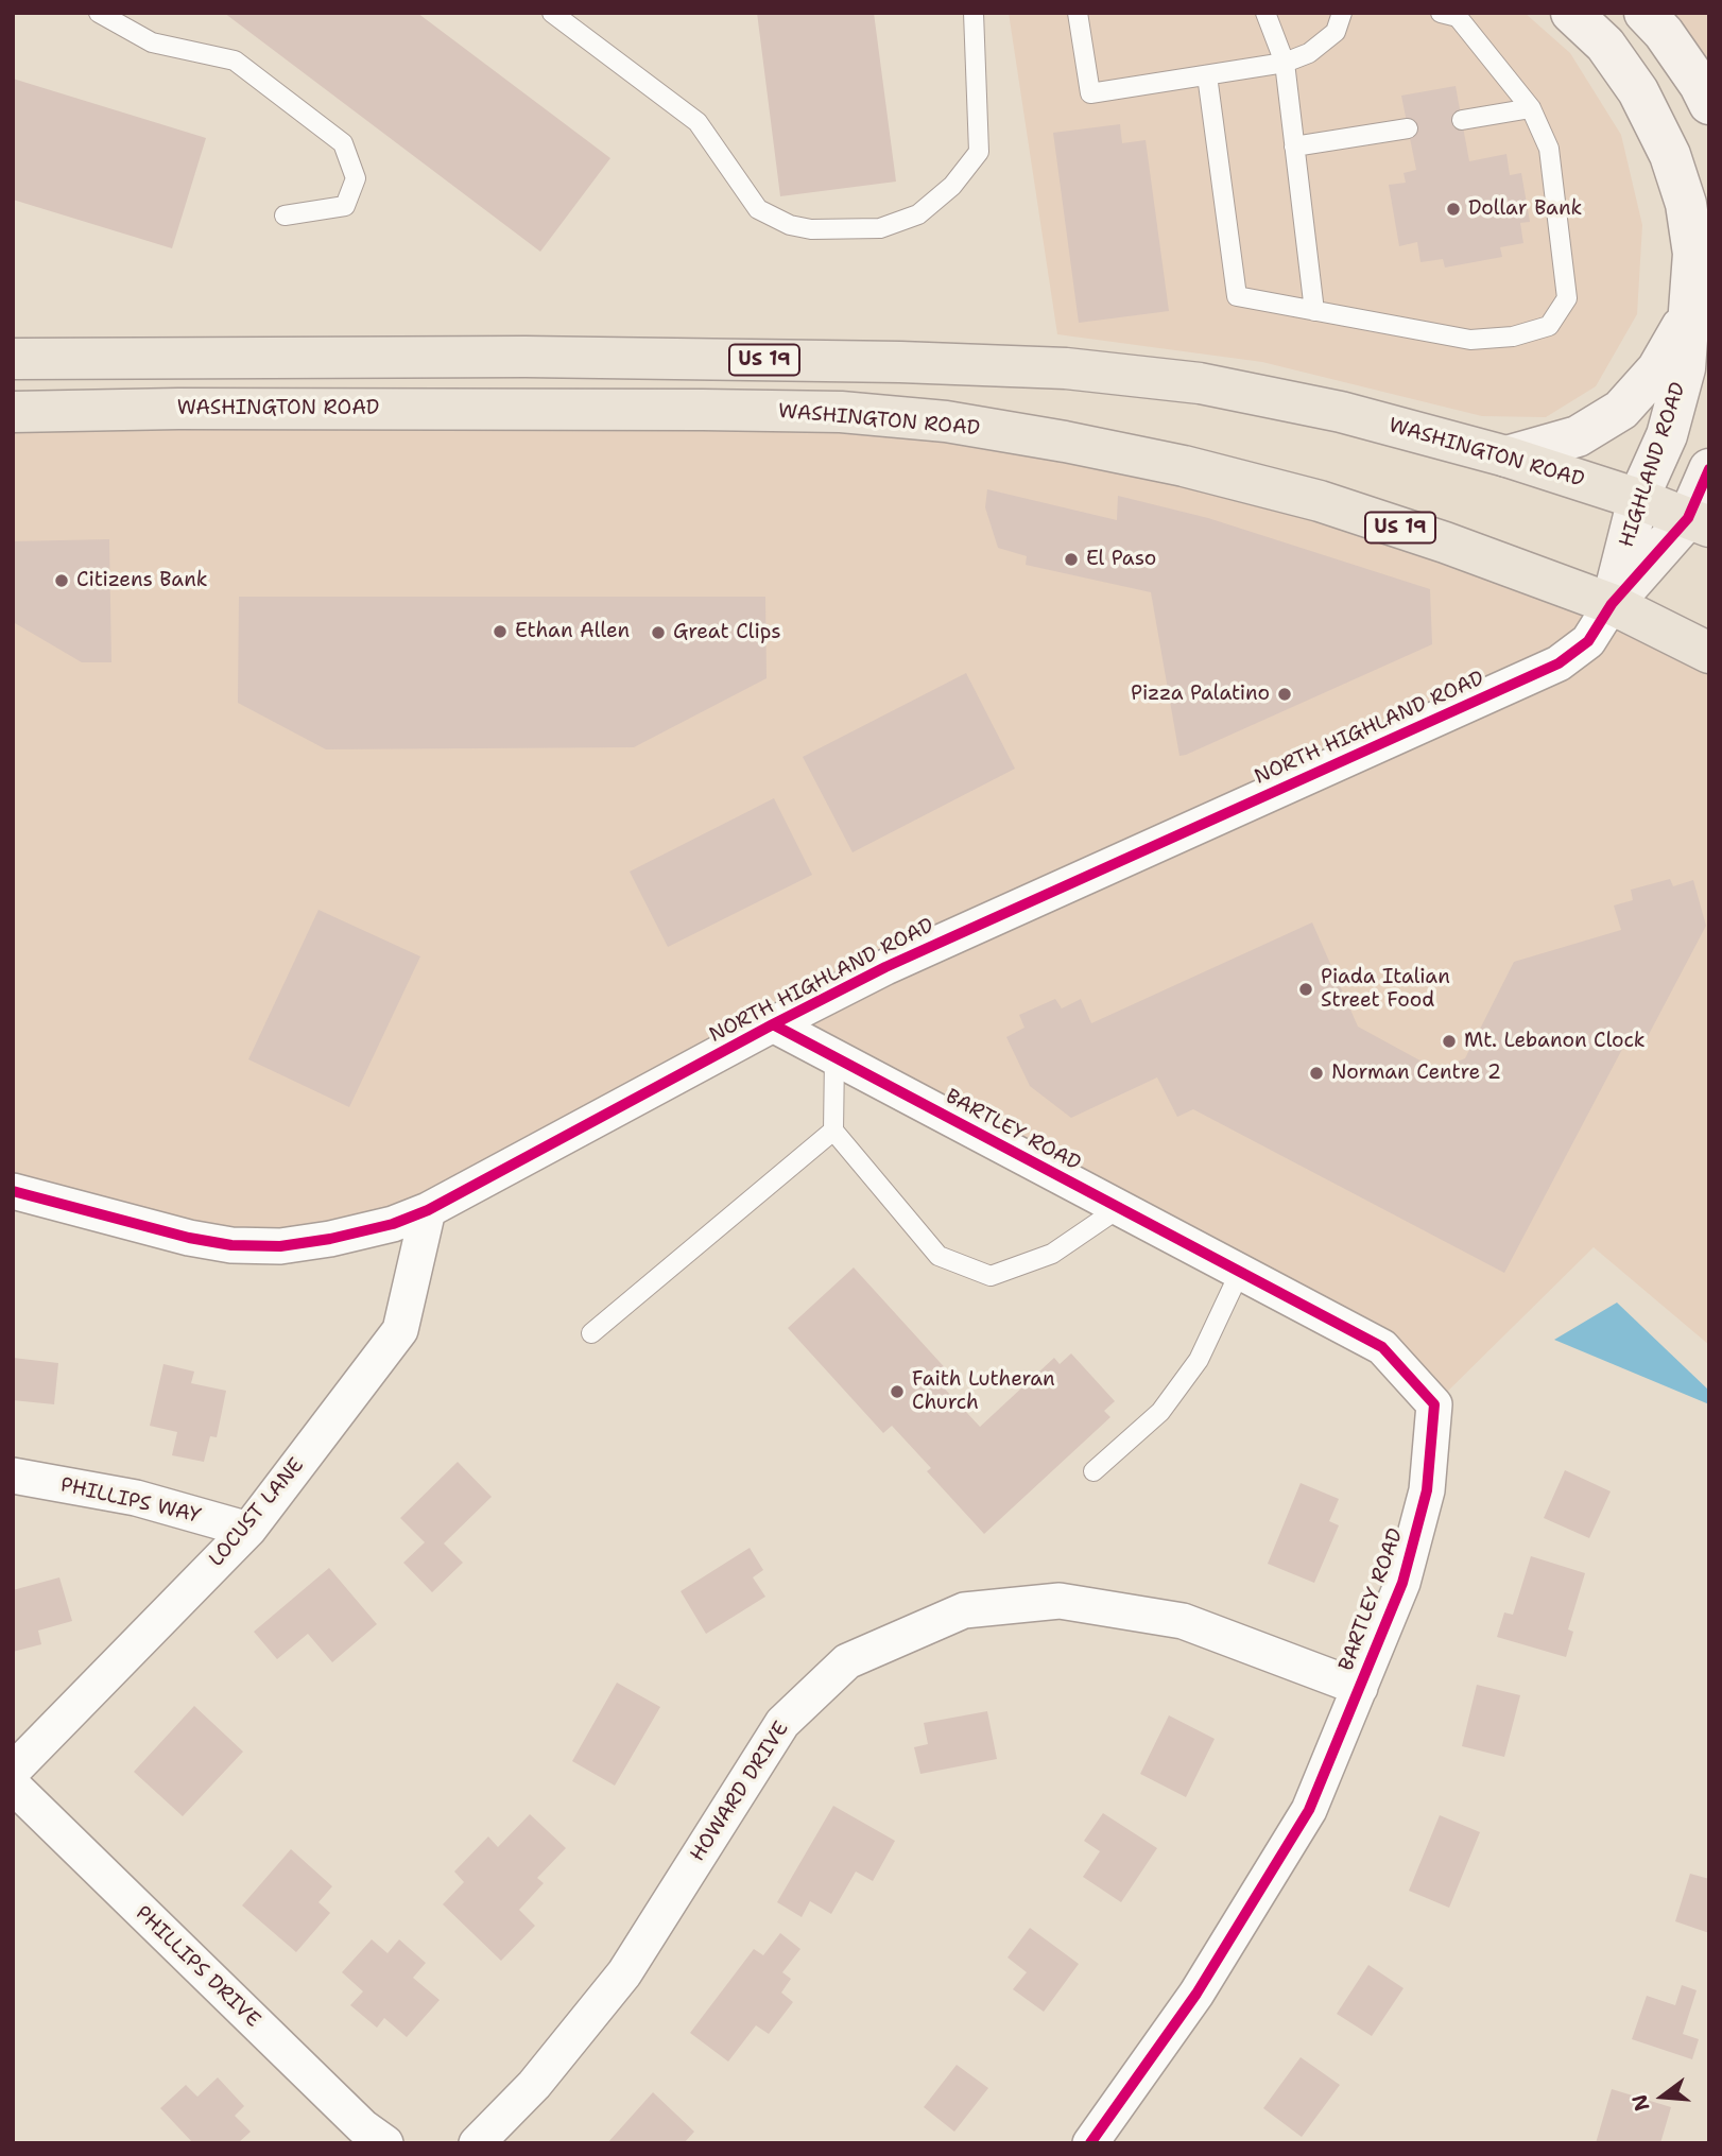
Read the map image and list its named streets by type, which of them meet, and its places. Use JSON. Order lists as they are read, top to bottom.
{
  "streets": {
    "main road": ["US 19", "WASHINGTON ROAD"],
    "street": [
      "HIGHLAND ROAD",
      "NORTH HIGHLAND ROAD",
      "BARTLEY ROAD",
      "PHILLIPS WAY",
      "LOCUST LANE",
      "HOWARD DRIVE",
      "PHILLIPS DRIVE"
    ]
  },
  "crossings": [
    ["WASHINGTON ROAD", "HIGHLAND ROAD"],
    ["WASHINGTON ROAD", "NORTH HIGHLAND ROAD"],
    ["HIGHLAND ROAD", "NORTH HIGHLAND ROAD"],
    ["NORTH HIGHLAND ROAD", "BARTLEY ROAD"],
    ["NORTH HIGHLAND ROAD", "LOCUST LANE"],
    ["BARTLEY ROAD", "HOWARD DRIVE"],
    ["PHILLIPS WAY", "LOCUST LANE"]
  ],
  "places": [
    "Dollar Bank",
    "El Paso",
    "Citizens Bank",
    "Ethan Allen",
    "Great Clips",
    "Pizza Palatino",
    "Piada Italian Street Food",
    "Mt. Lebanon Clock",
    "Norman Centre 2",
    "Faith Lutheran Church"
  ],
  "north": "left"
}
